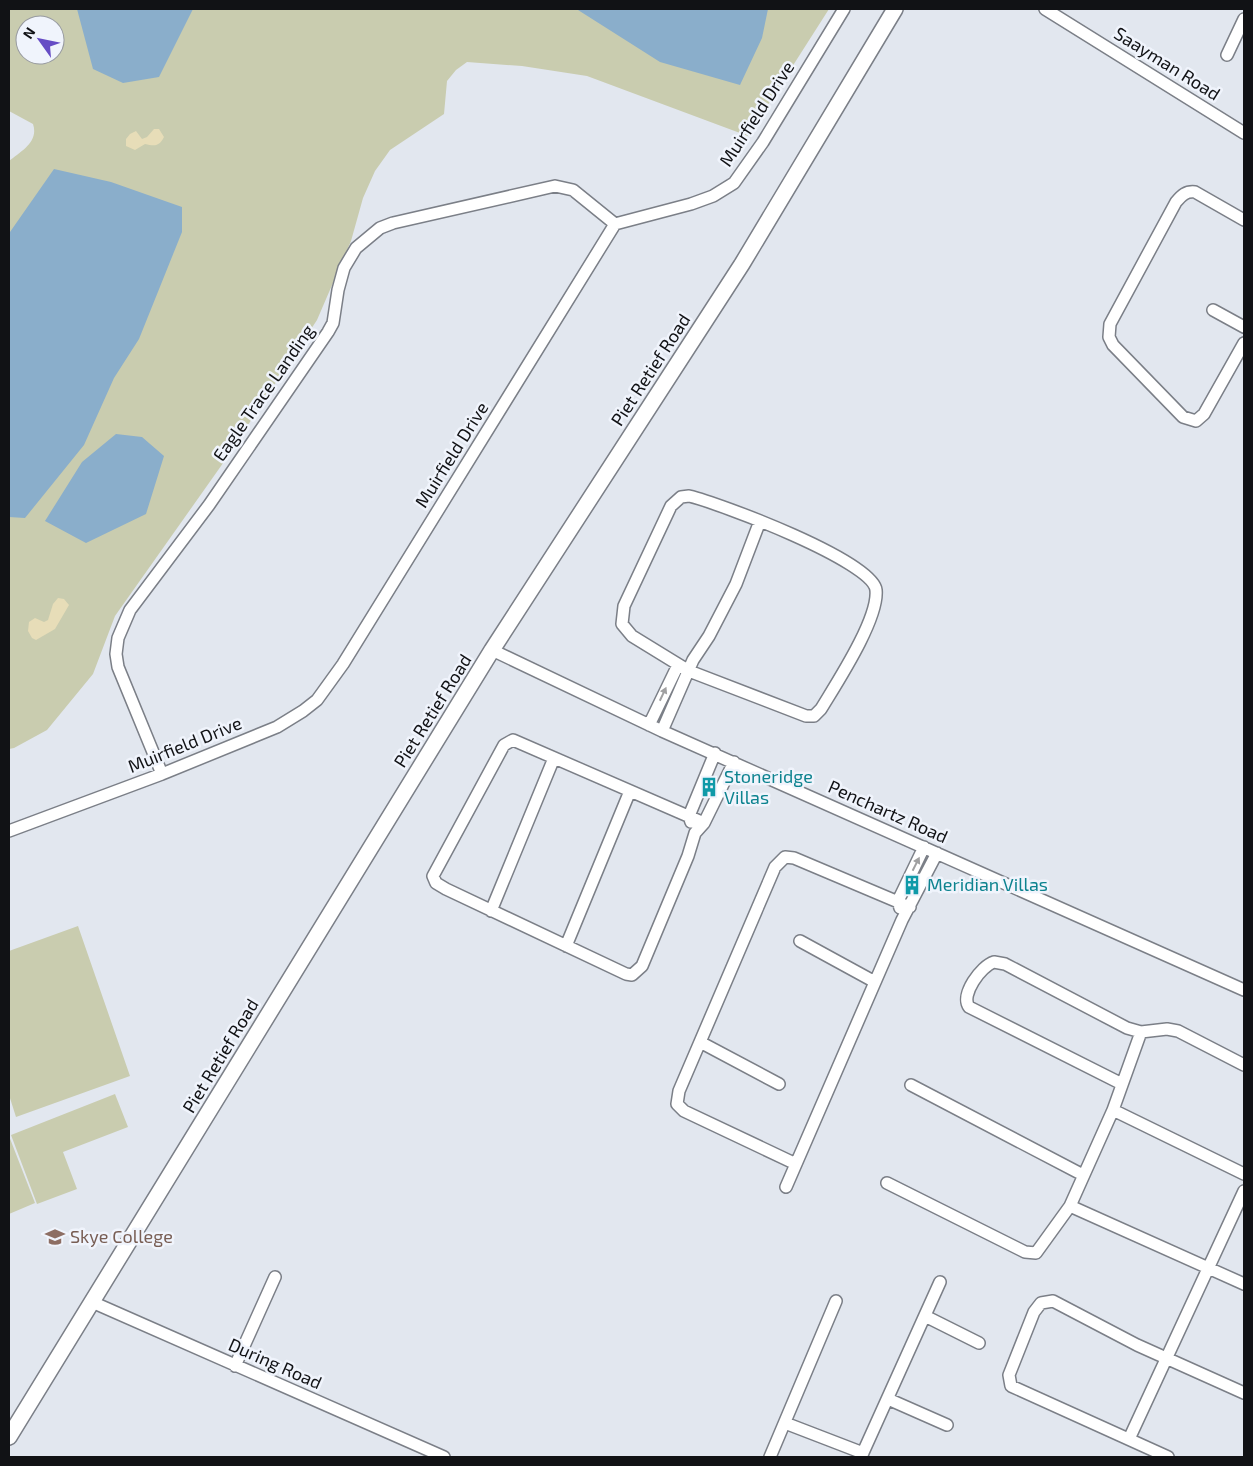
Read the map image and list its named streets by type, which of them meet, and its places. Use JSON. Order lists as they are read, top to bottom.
{
  "streets": {
    "street": [
      "Saayman Road",
      "Muirfield Drive",
      "Piet Retief Road",
      "Eagle Trace Landing",
      "Penchartz Road",
      "During Road"
    ]
  },
  "crossings": [
    ["Muirfield Drive", "Eagle Trace Landing"],
    ["Piet Retief Road", "Penchartz Road"],
    ["Piet Retief Road", "During Road"]
  ],
  "places": {
    "building": ["Stoneridge Villas", "Meridian Villas"],
    "school or university": ["Skye College"]
  },
  "north": "top left"
}
